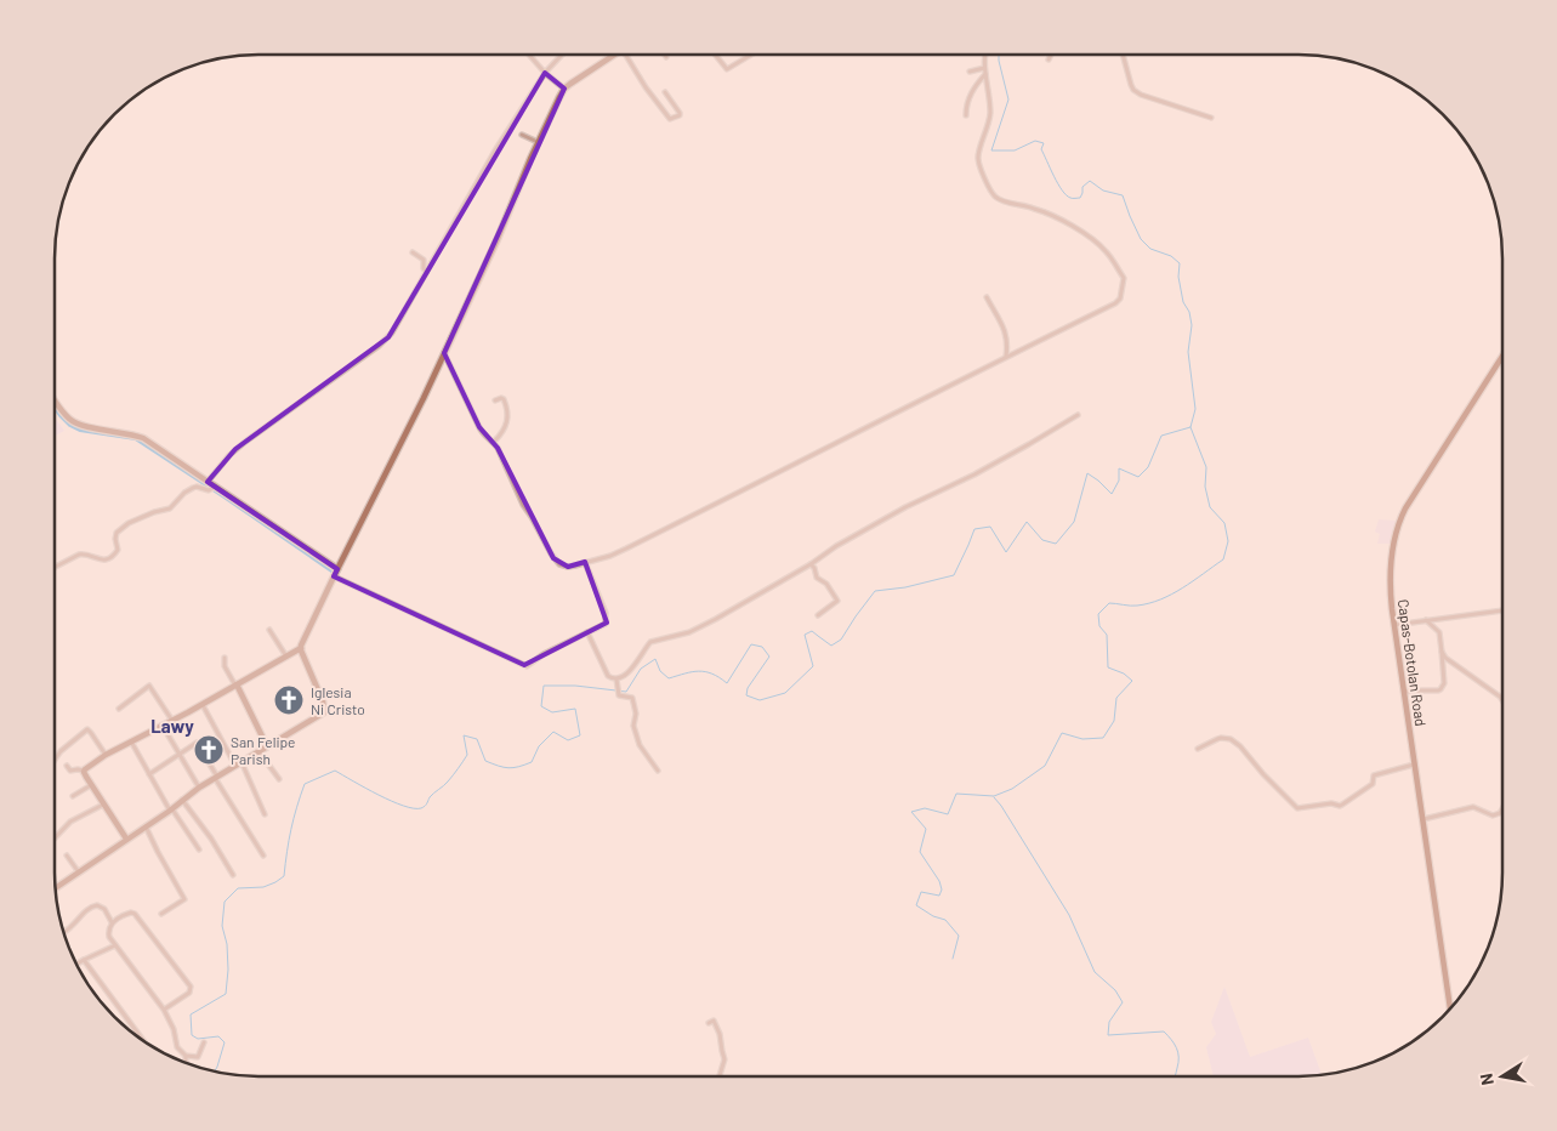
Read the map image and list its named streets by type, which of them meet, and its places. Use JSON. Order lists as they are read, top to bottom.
{
  "streets": {
    "main road": ["Capas-Botolan Road"]
  },
  "districts": ["Lawy"],
  "places": {
    "church": ["Iglesia Ni Cristo", "San Felipe Parish"]
  },
  "north": "left"
}
